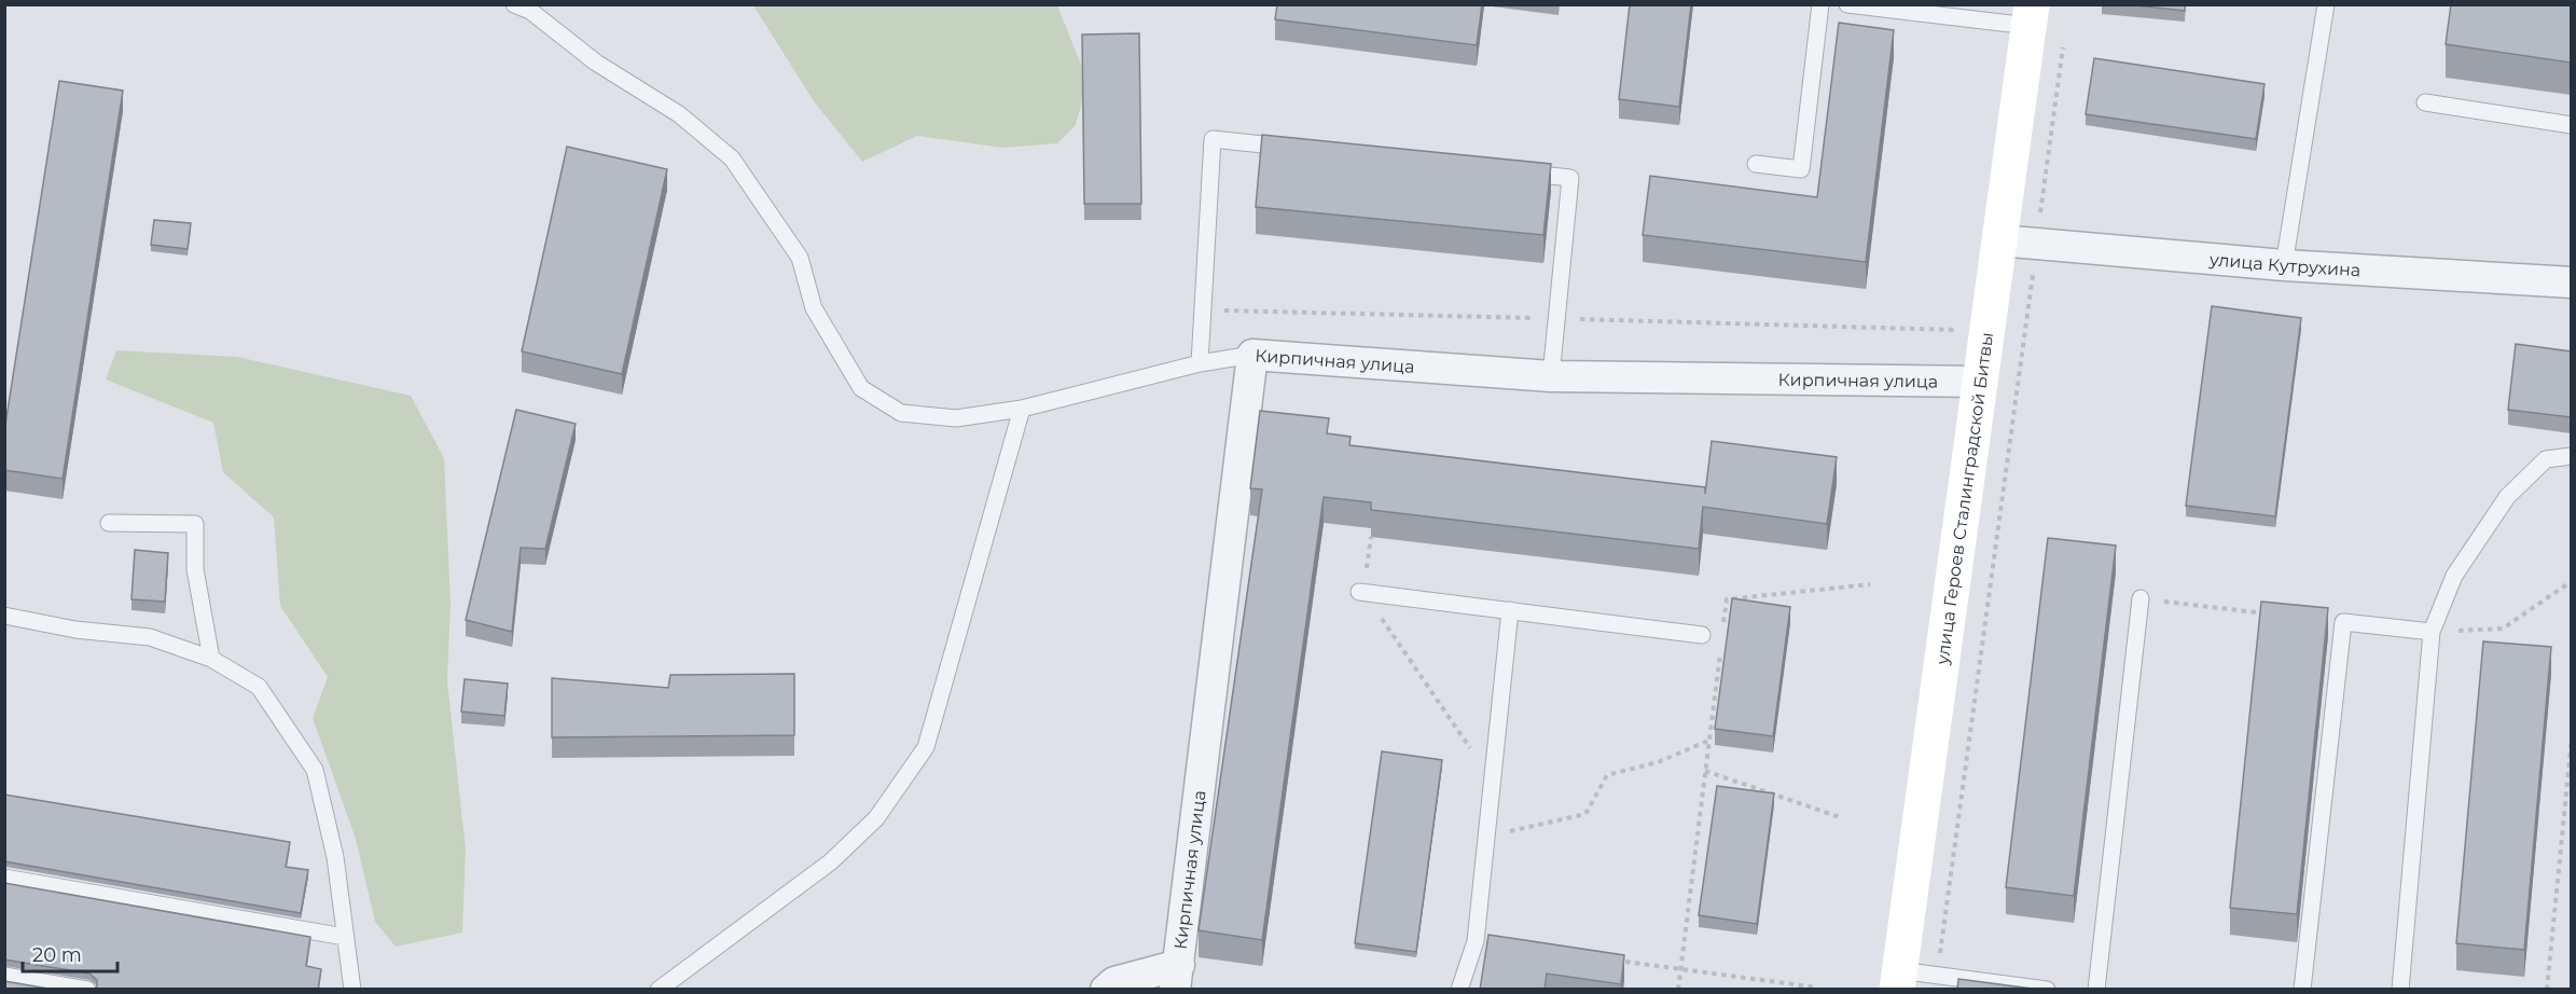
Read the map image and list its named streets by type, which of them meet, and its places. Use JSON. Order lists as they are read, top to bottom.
{
  "streets": {
    "street": ["улица Кутрухина", "Кирпичная улица", "улица Героев Сталинградской Битвы"]
  },
  "crossings": [
    ["улица Кутрухина", "улица Героев Сталинградской Битвы"],
    ["Кирпичная улица", "улица Героев Сталинградской Битвы"]
  ],
  "scale_bar": "20 m"
}
